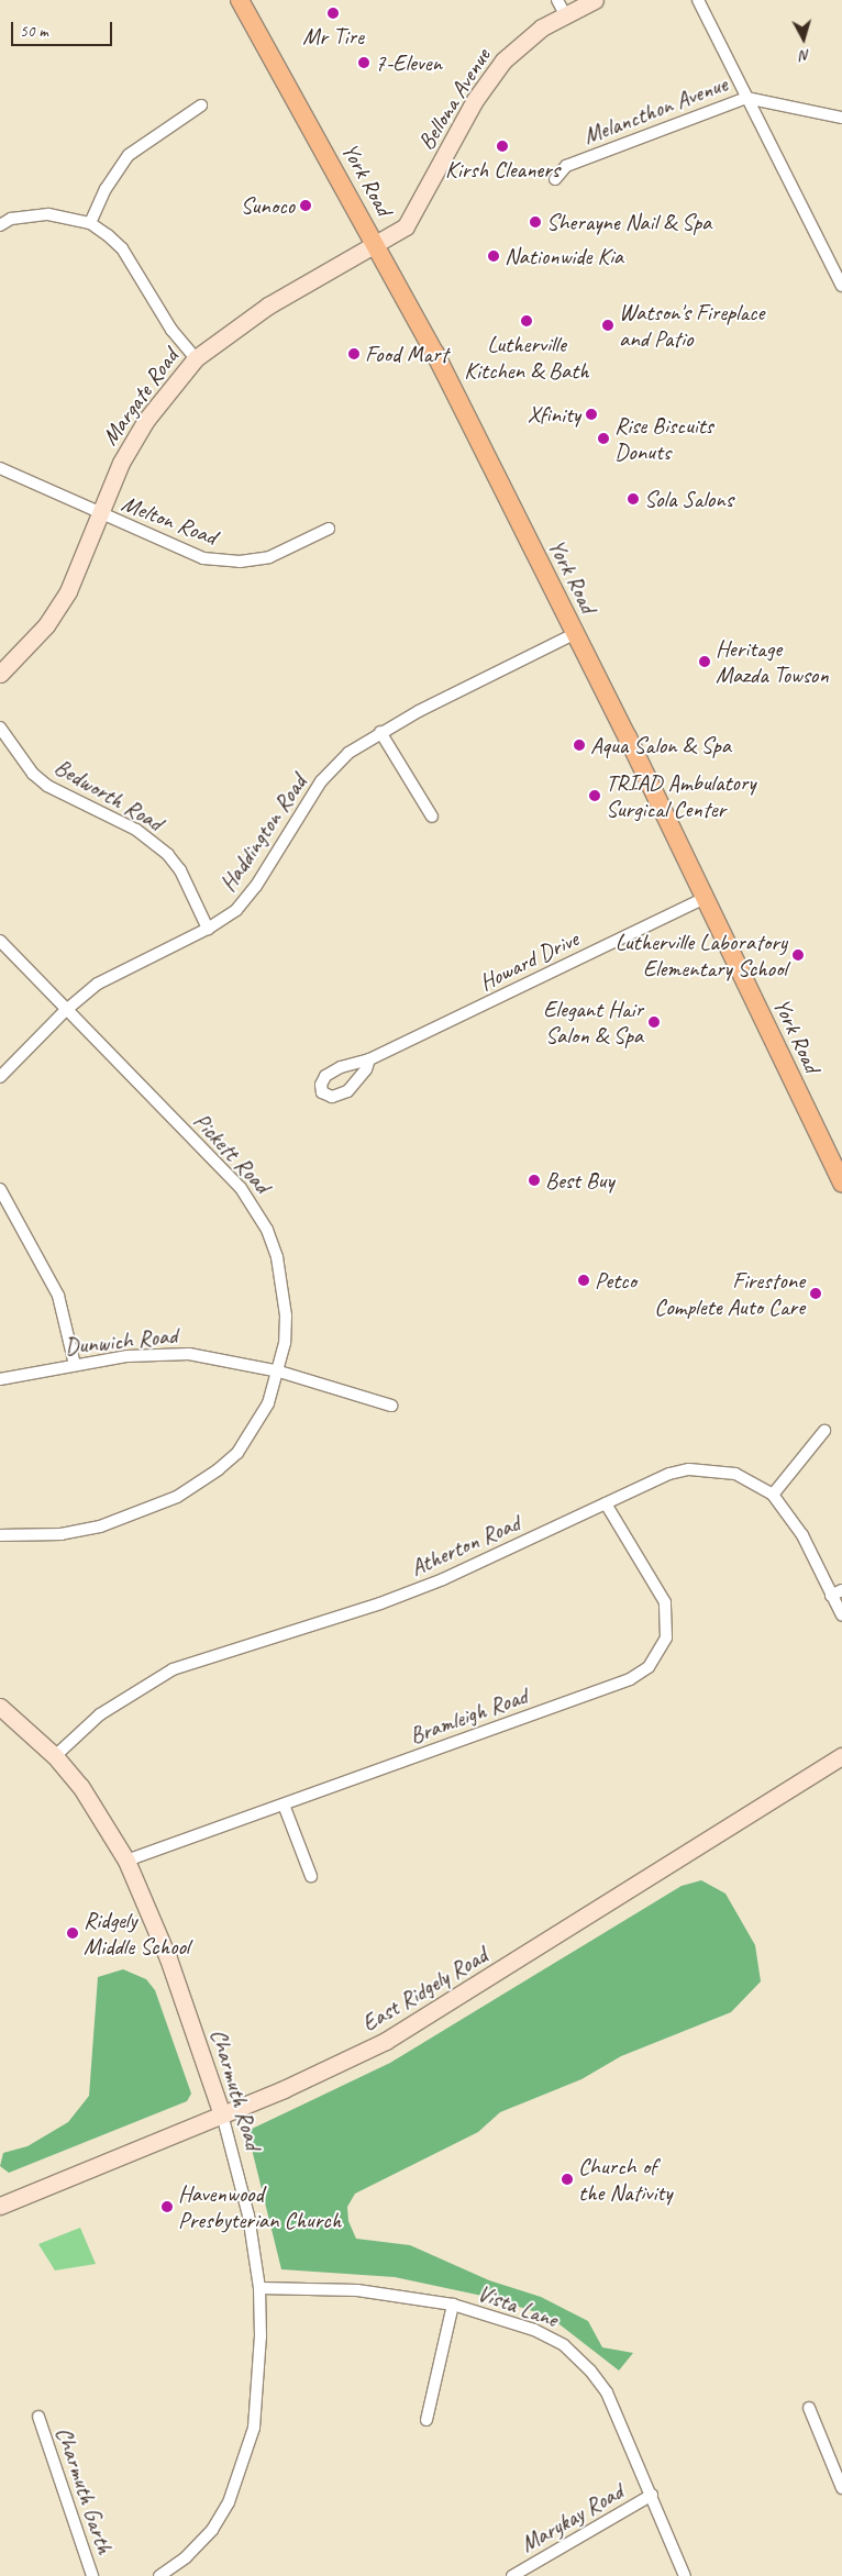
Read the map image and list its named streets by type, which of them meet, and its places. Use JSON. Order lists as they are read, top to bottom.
{
  "streets": {
    "main road": ["York Road"],
    "street": [
      "Bellona Avenue",
      "Melancthon Avenue",
      "Margate Road",
      "Melton Road",
      "Bedworth Road",
      "Haddington Road",
      "Howard Drive",
      "Pickett Road",
      "Dunwich Road",
      "Atherton Road",
      "Bramleigh Road",
      "East Ridgely Road",
      "Charmuth Road",
      "Vista Lane",
      "Charmuth Garth",
      "Marykay Road"
    ]
  },
  "crossings": [
    ["Bellona Avenue", "York Road"],
    ["Bellona Avenue", "Margate Road"],
    ["York Road", "Margate Road"],
    ["York Road", "Haddington Road"],
    ["York Road", "Howard Drive"],
    ["Margate Road", "Melton Road"],
    ["Bedworth Road", "Haddington Road"],
    ["Haddington Road", "Pickett Road"],
    ["Pickett Road", "Dunwich Road"],
    ["Atherton Road", "Bramleigh Road"],
    ["Atherton Road", "Charmuth Road"],
    ["Bramleigh Road", "Charmuth Road"],
    ["East Ridgely Road", "Charmuth Road"],
    ["Charmuth Road", "Vista Lane"],
    ["Vista Lane", "Marykay Road"]
  ],
  "places": [
    "Mr Tire",
    "7-Eleven",
    "Kirsh Cleaners",
    "Sunoco",
    "Sherayne Nail & Spa",
    "Nationwide Kia",
    "Lutherville Kitchen & Bath",
    "Watson's Fireplace and Patio",
    "Food Mart",
    "Xfinity",
    "Rise Biscuits Donuts",
    "Sola Salons",
    "Heritage Mazda Towson",
    "Aqua Salon & Spa",
    "TRIAD Ambulatory Surgical Center",
    "Lutherville Laboratory Elementary School",
    "Elegant Hair Salon & Spa",
    "Best Buy",
    "Petco",
    "Firestone Complete Auto Care",
    "Ridgely Middle School",
    "Church of the Nativity",
    "Havenwood Presbyterian Church"
  ],
  "scale_bar": "50 m",
  "north": "bottom"
}
